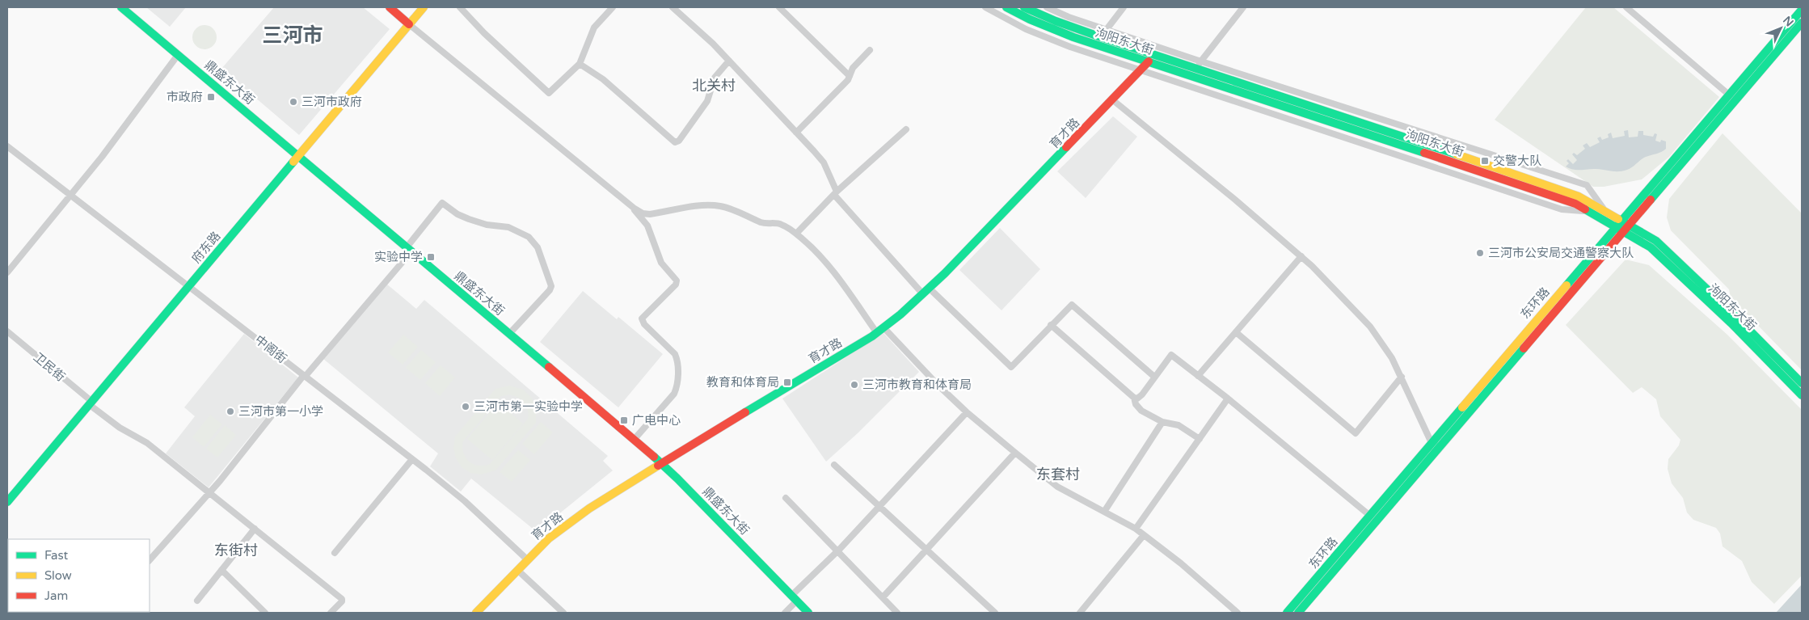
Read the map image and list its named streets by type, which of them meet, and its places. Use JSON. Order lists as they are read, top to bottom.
{
  "streets": {
    "main road": [
      "泃阳东大街",
      "鼎盛东大街",
      "育才路",
      "府东路",
      "东环路"
    ],
    "street": ["中阁街", "卫民街"]
  },
  "crossings": [
    ["泃阳东大街", "育才路"],
    ["泃阳东大街", "东环路"],
    ["鼎盛东大街", "育才路"],
    ["鼎盛东大街", "府东路"],
    ["育才路", "中阁街"],
    ["府东路", "中阁街"],
    ["府东路", "卫民街"]
  ],
  "districts": [
    "三河市",
    "北关村",
    "东套村",
    "东街村"
  ],
  "places": {
    "transit": [
      "市政府",
      "交警大队",
      "实验中学",
      "教育和体育局",
      "广电中心"
    ],
    "other": [
      "三河市政府",
      "三河市公安局交通警察大队",
      "三河市教育和体育局",
      "三河市第一实验中学",
      "三河市第一小学"
    ]
  },
  "legend": ["Fast", "Slow", "Jam"],
  "north": "top right"
}
